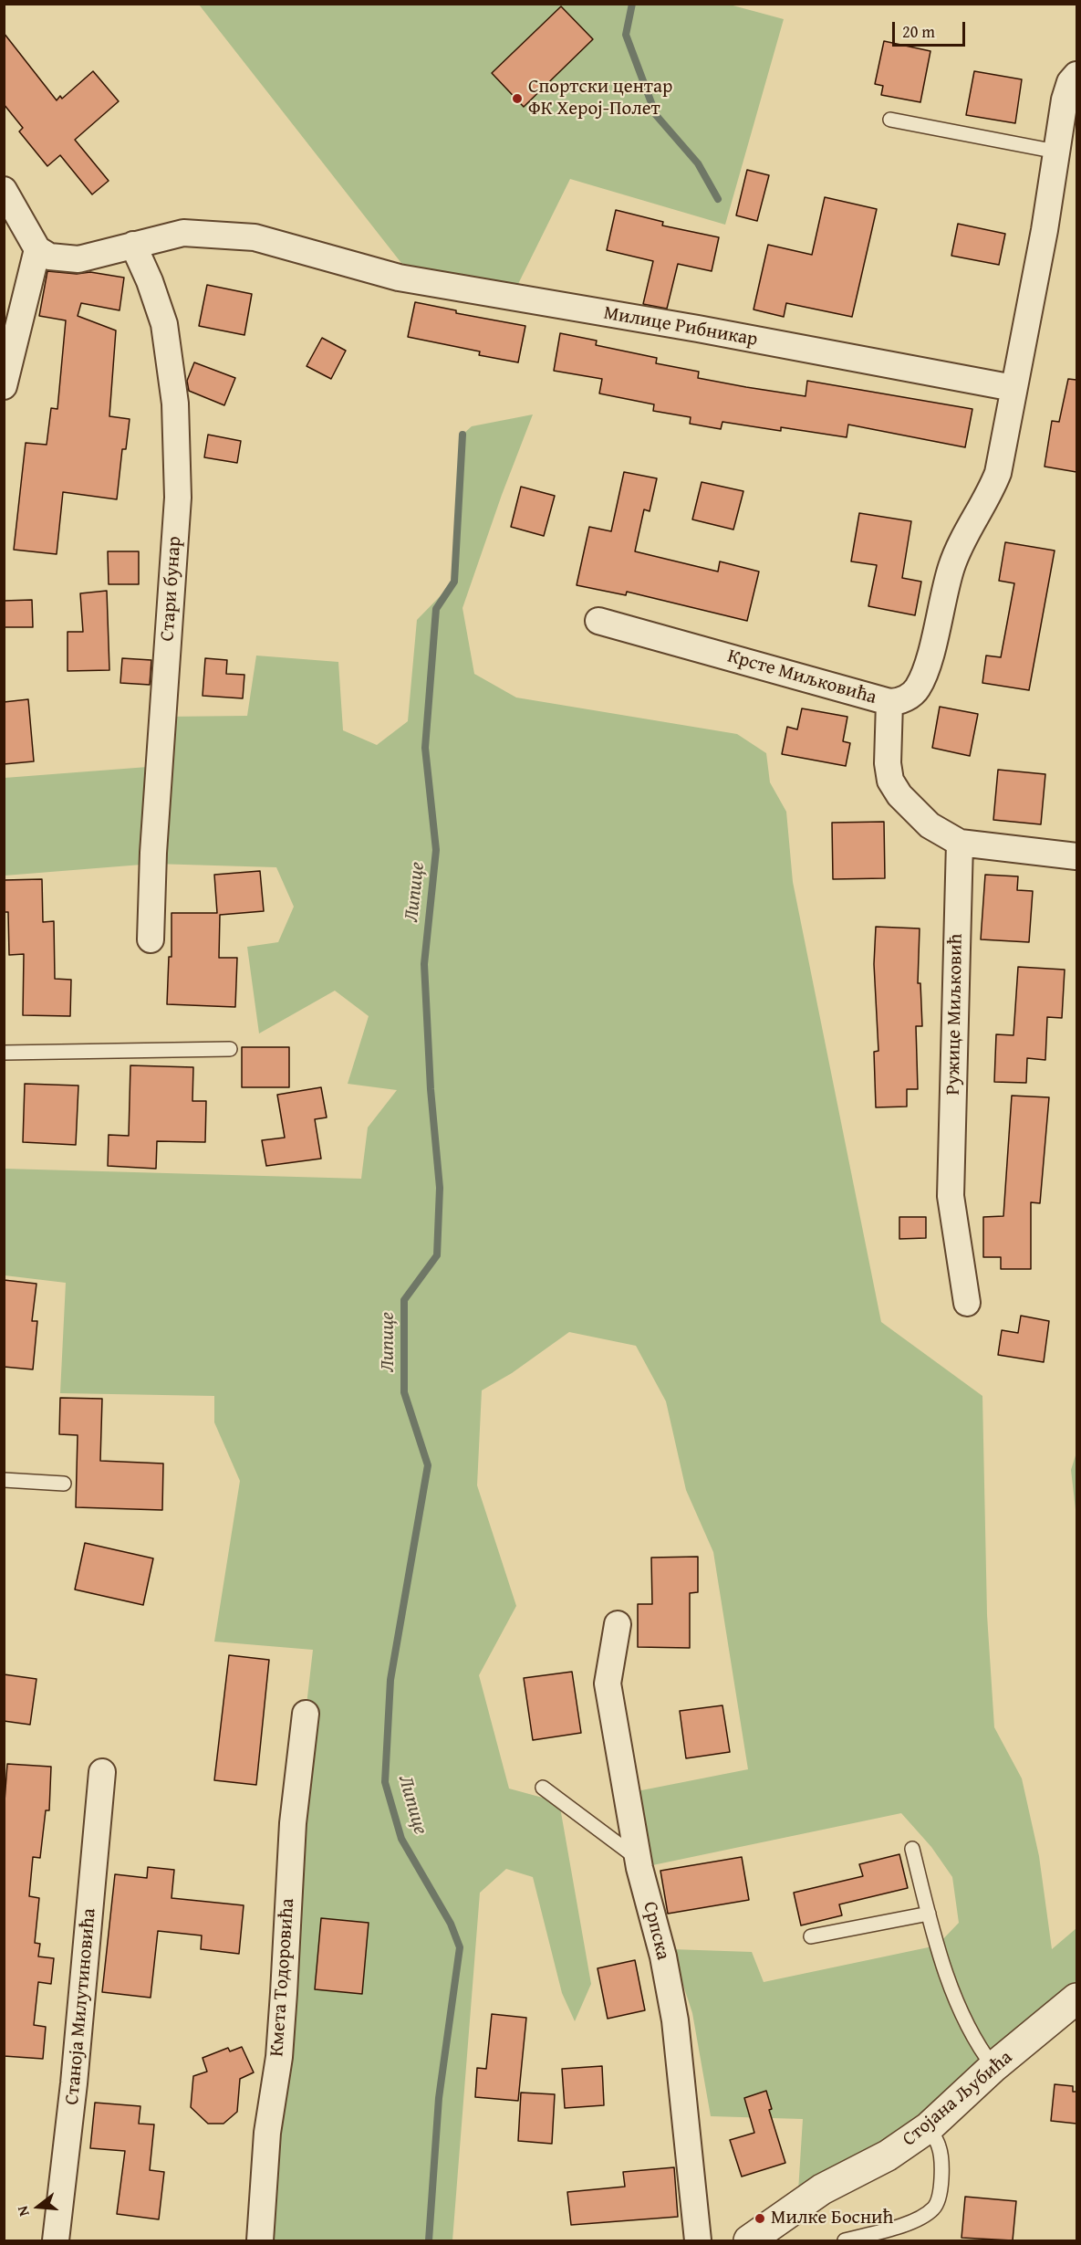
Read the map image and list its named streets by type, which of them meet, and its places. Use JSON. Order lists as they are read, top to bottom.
{
  "streets": {
    "street": [
      "Милице Рибникар",
      "Стари бунар",
      "Крсте Миљковића",
      "Ружице Миљковић",
      "Српска",
      "Кмета Тодоровића",
      "Станоја Милутиновића",
      "Стојана Љубића"
    ]
  },
  "crossings": [
    ["Милице Рибникар", "Стари бунар"],
    ["Милице Рибникар", "Крсте Миљковића"]
  ],
  "water": ["Липице"],
  "places": ["Спортски центар ФК Херој-Полет", "Милке Боснић"],
  "scale_bar": "20 m",
  "north": "left"
}
